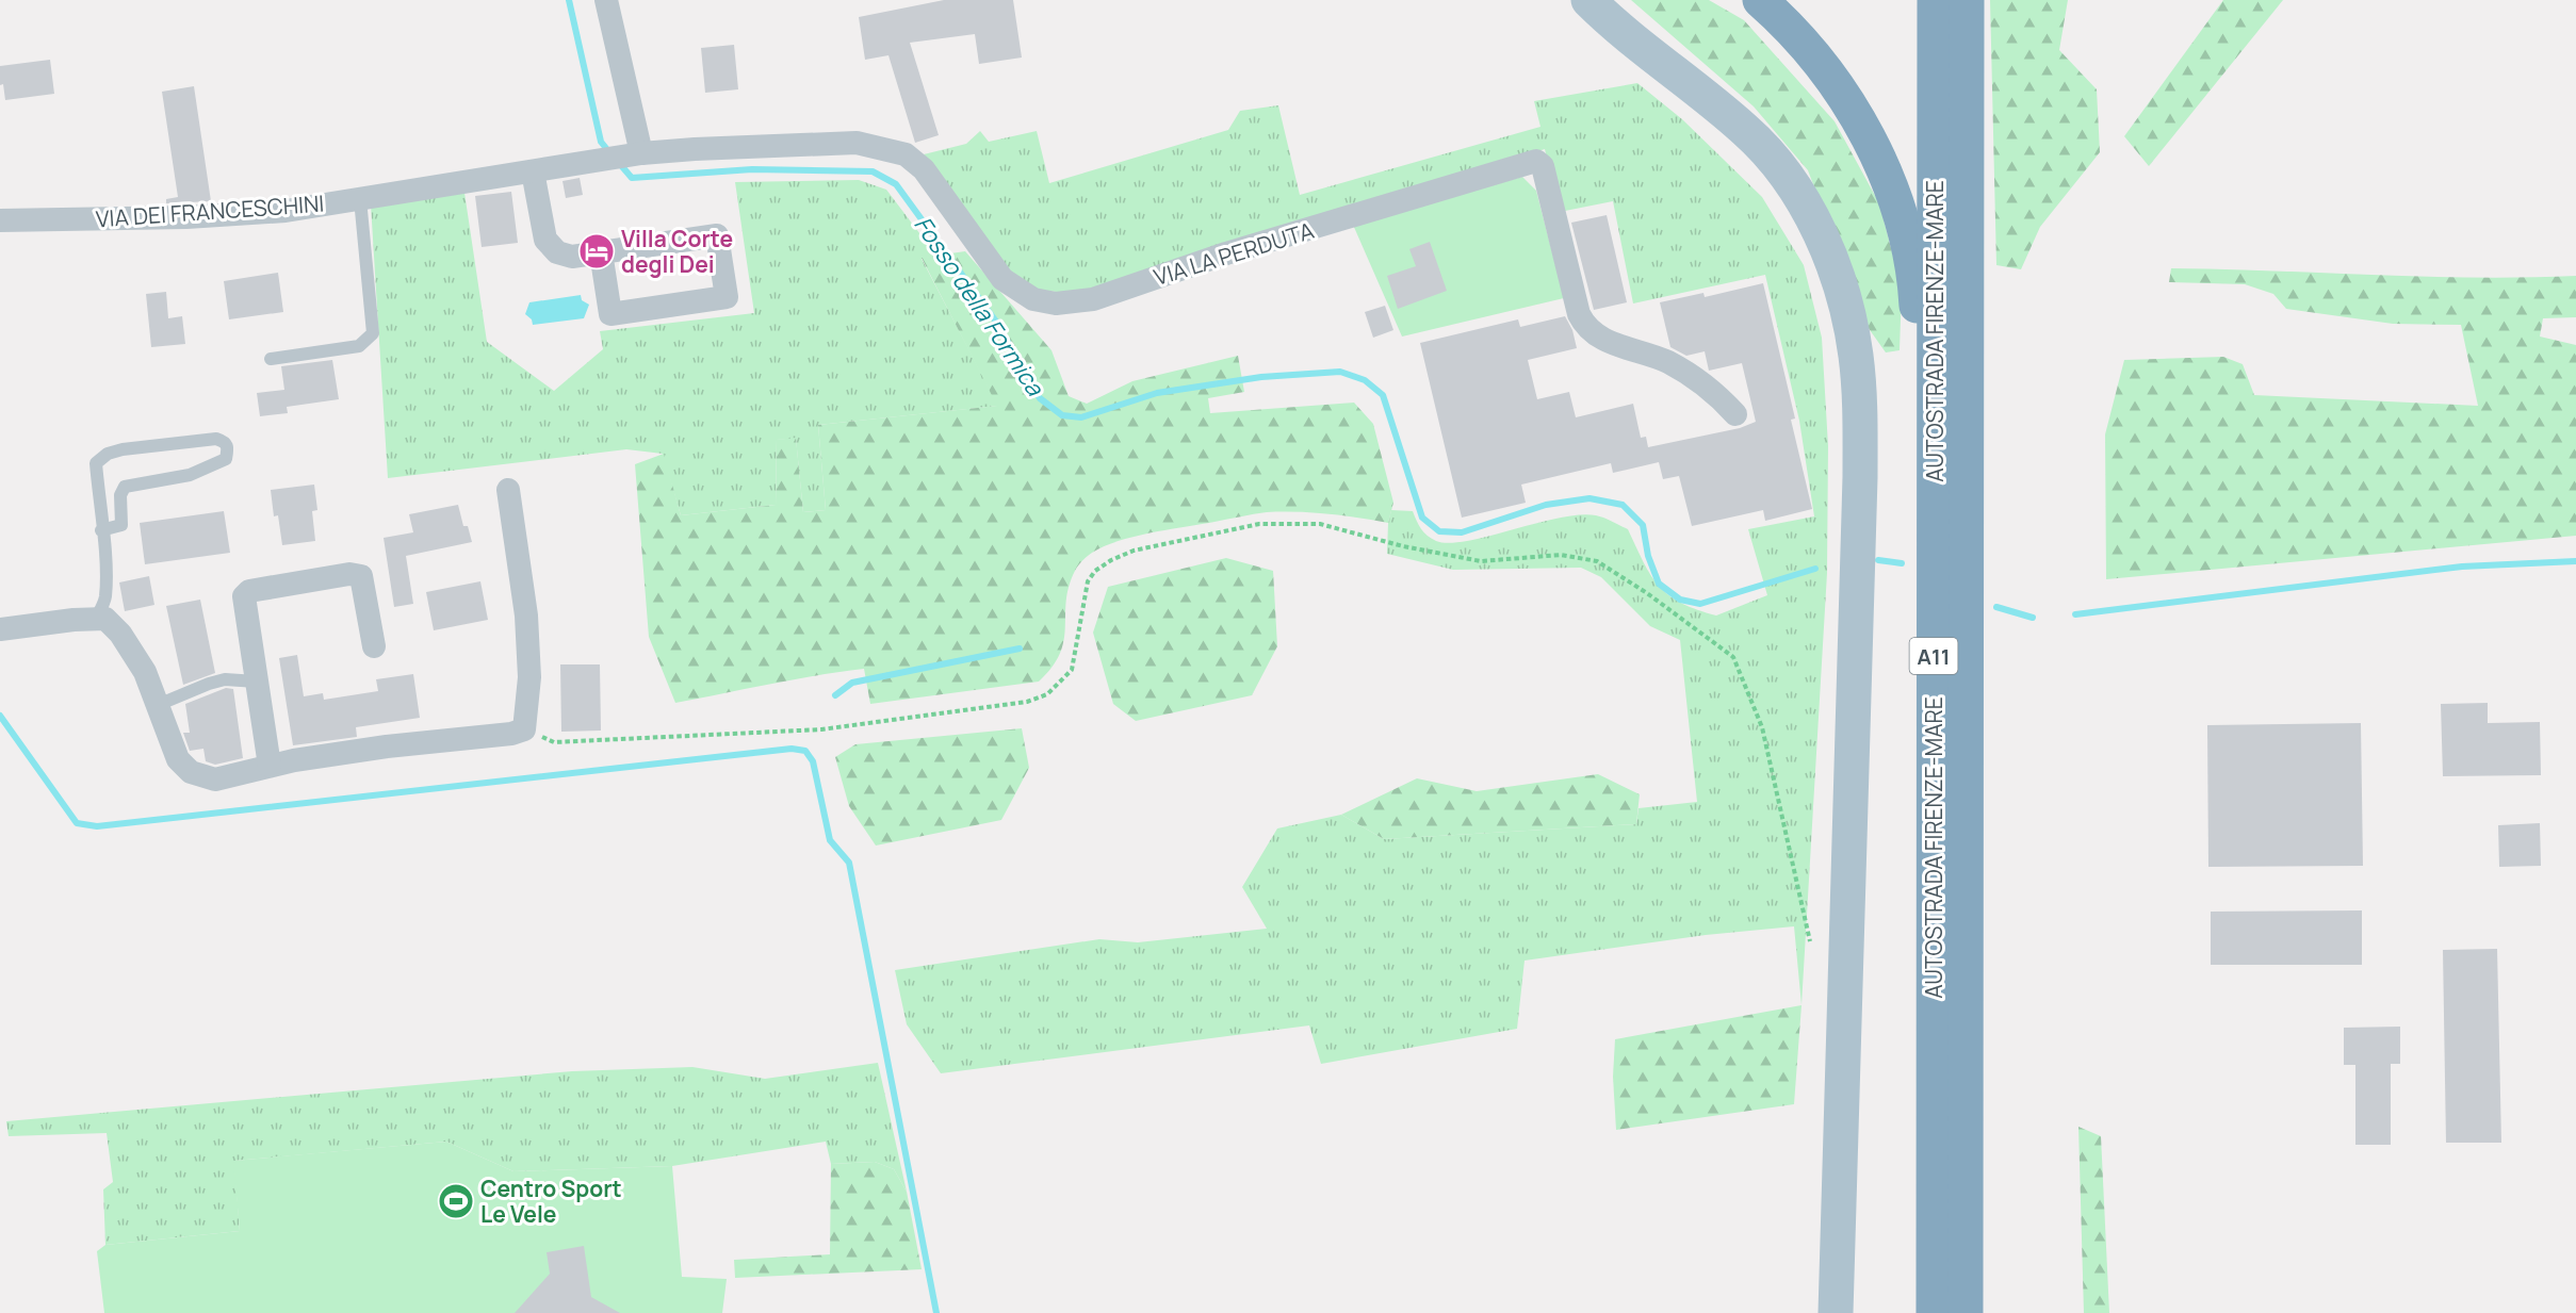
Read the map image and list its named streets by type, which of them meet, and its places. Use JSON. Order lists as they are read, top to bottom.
{
  "streets": {
    "highway": ["AUTOSTRADA FIRENZE-MARE", "A11"],
    "street": ["VIA DEI FRANCESCHINI", "VIA LA PERDUTA"]
  },
  "crossings": [
    ["VIA DEI FRANCESCHINI", "VIA LA PERDUTA"]
  ],
  "water": ["Fosso della Formica"],
  "places": {
    "hotel": ["Villa Corte degli Dei"],
    "sports": ["Centro Sport Le Vele"]
  }
}
